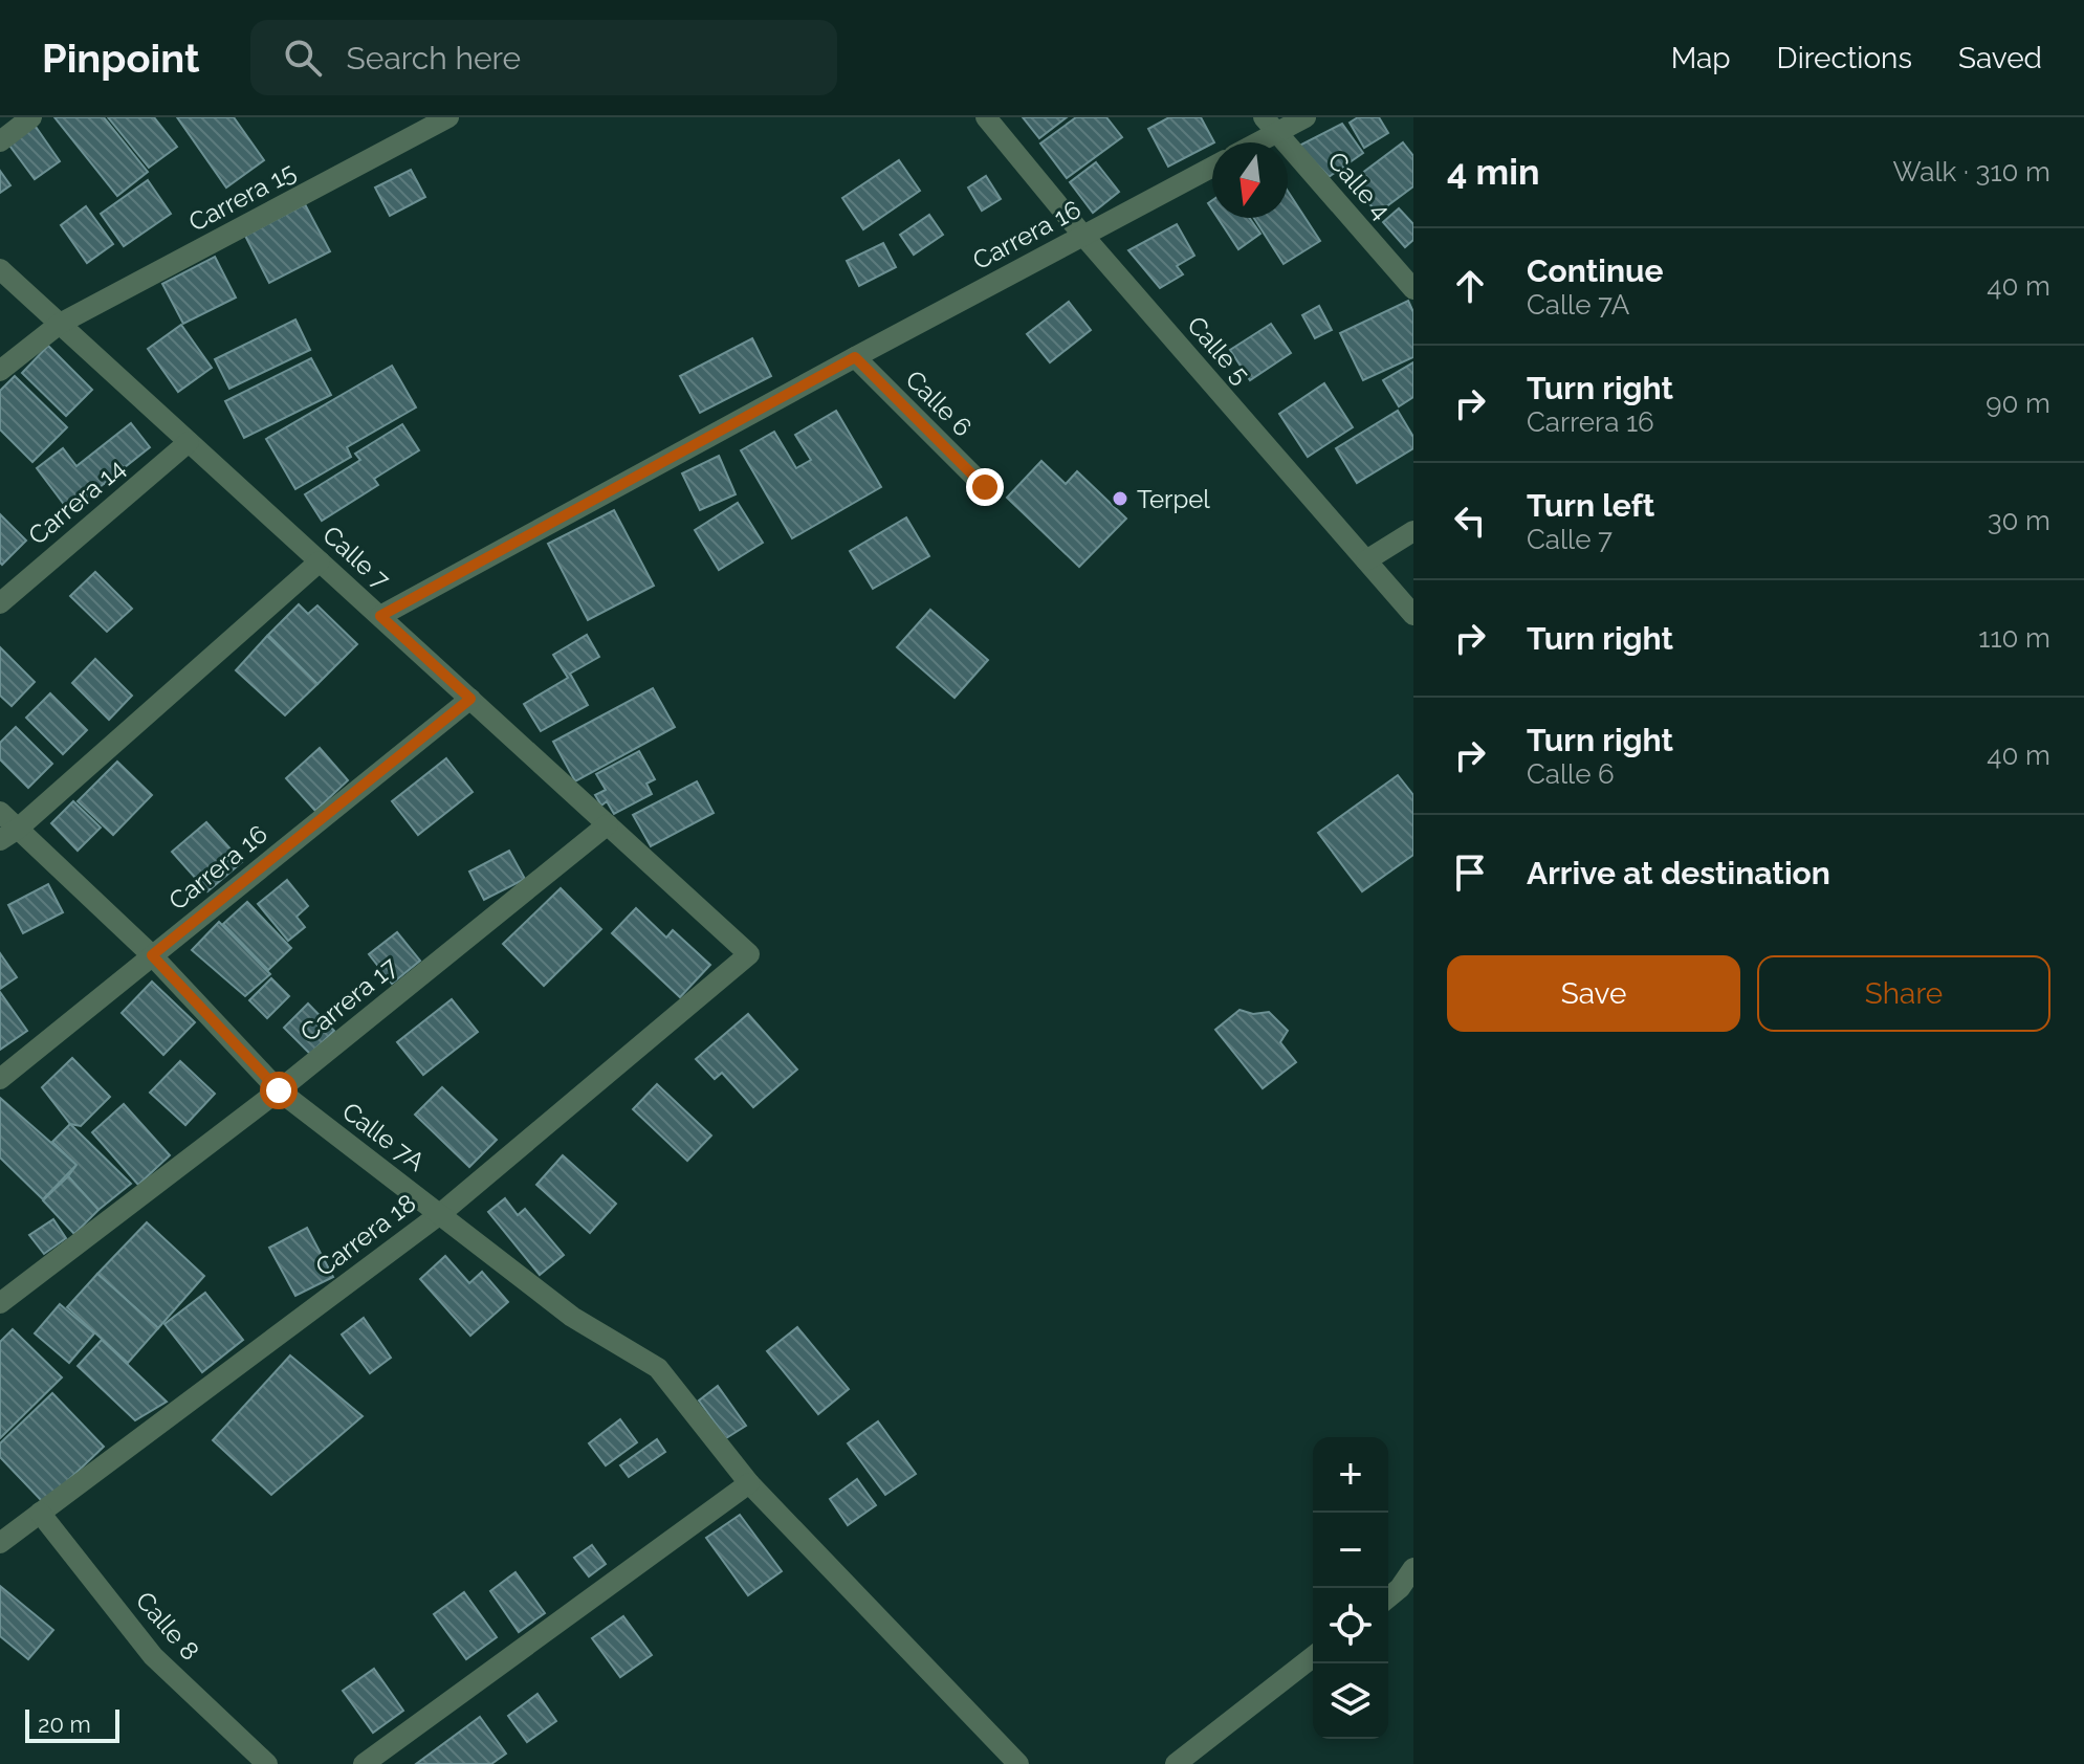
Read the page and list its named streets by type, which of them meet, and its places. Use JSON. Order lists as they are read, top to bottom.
{
  "streets": {
    "street": [
      "Calle 4",
      "Carrera 15",
      "Carrera 16",
      "Calle 5",
      "Calle 6",
      "Carrera 14",
      "Calle 7",
      "Carrera 17",
      "Calle 7A",
      "Carrera 18",
      "Calle 8"
    ]
  },
  "crossings": [
    ["Carrera 15", "Calle 7"],
    ["Carrera 16", "Calle 5"],
    ["Carrera 16", "Calle 6"],
    ["Carrera 16", "Calle 7"],
    ["Carrera 16", "Calle 7A"],
    ["Carrera 14", "Calle 7"],
    ["Calle 7", "Carrera 17"],
    ["Calle 7", "Carrera 18"],
    ["Carrera 17", "Calle 7A"],
    ["Calle 7A", "Carrera 18"],
    ["Carrera 18", "Calle 8"]
  ],
  "places": ["Terpel"],
  "scale_bar": "20 m",
  "north": "bottom",
  "page": {
    "header": "Pinpoint",
    "search": "Search here",
    "nav": ["Map", "Directions", "Saved"],
    "heading": ["4 min", "Walk · 310 m"],
    "list": [
      ["Continue", "Calle 7A", "40 m"],
      ["Turn right", "Carrera 16", "90 m"],
      ["Turn left", "Calle 7", "30 m"],
      ["Turn right", "110 m"],
      ["Turn right", "Calle 6", "40 m"],
      "Arrive at destination"
    ],
    "buttons": ["Save", "Share"],
    "map_buttons": ["+", "−"],
    "scale": "20 m"
  }
}
